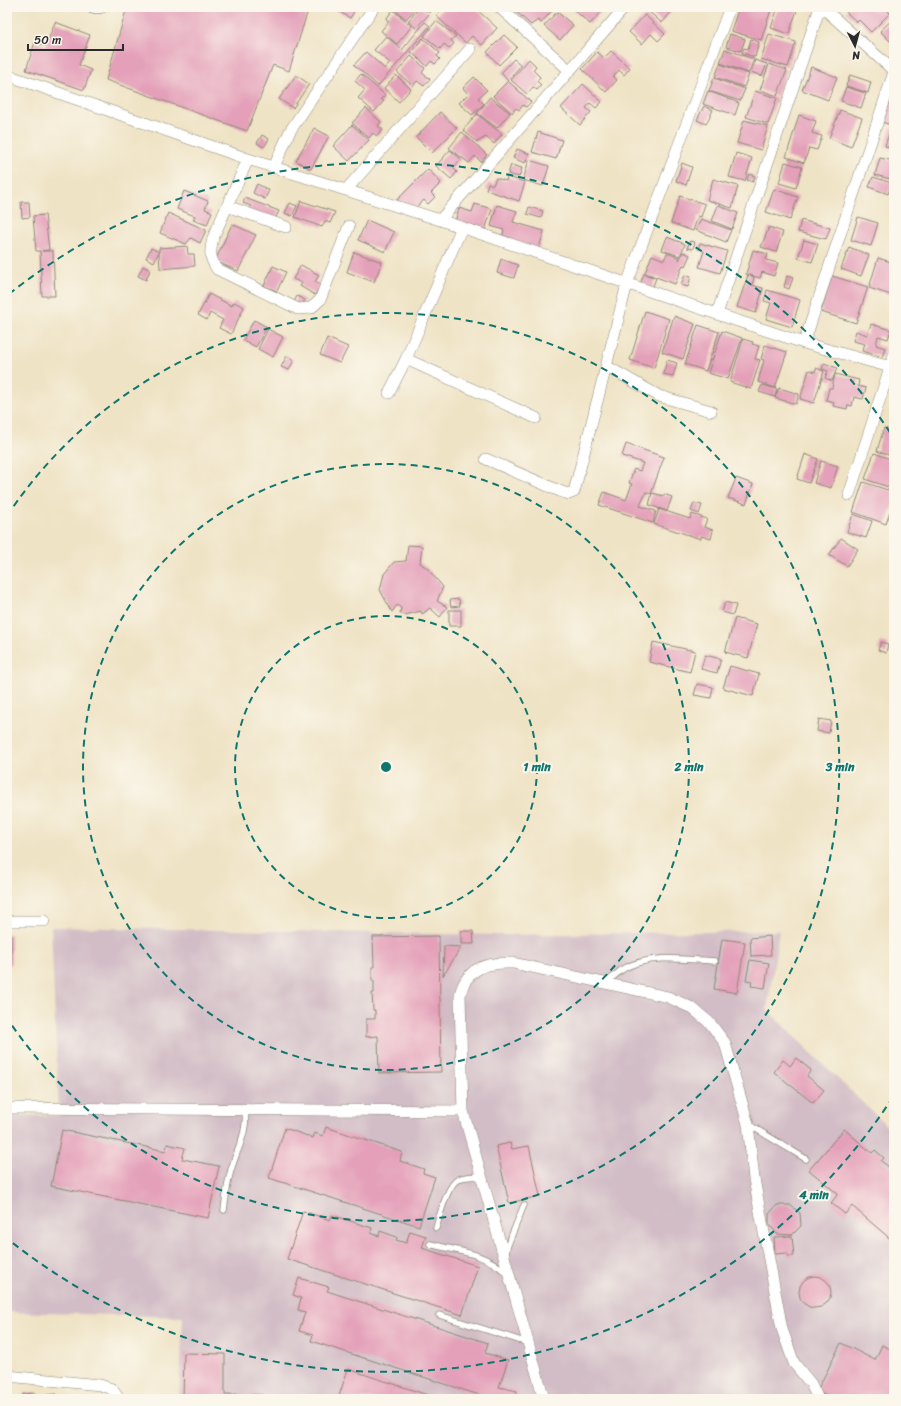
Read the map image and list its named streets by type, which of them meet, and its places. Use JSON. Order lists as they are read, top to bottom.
{
  "scale_bar": "50 m",
  "north": "bottom",
  "rings": [
    "1 min",
    "2 min",
    "3 min",
    "4 min"
  ]
}
